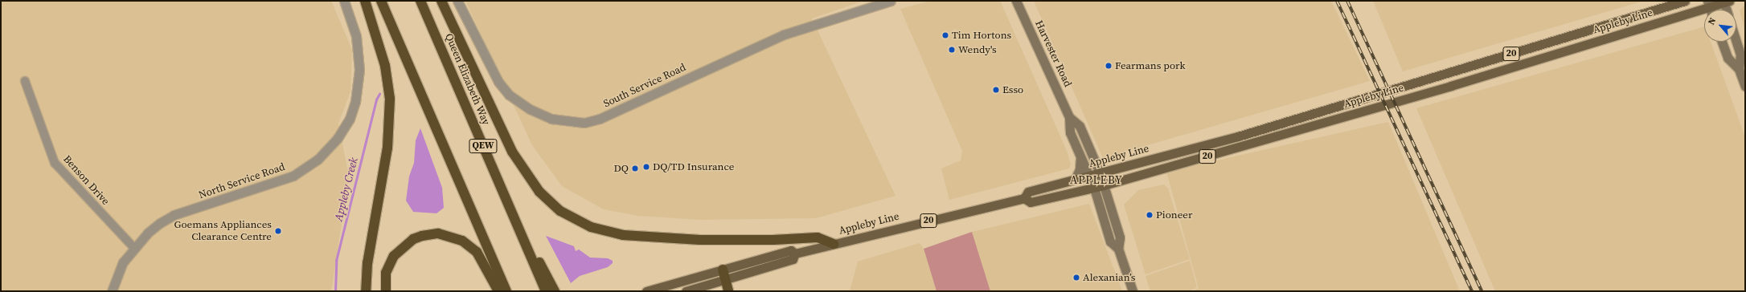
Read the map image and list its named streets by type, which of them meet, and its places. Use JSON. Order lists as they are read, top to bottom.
{
  "streets": {
    "highway": ["Queen Elizabeth Way", "QEW"],
    "main road": ["Appleby Line", "Harvester Road", "20"],
    "street": ["South Service Road", "Benson Drive", "North Service Road"]
  },
  "crossings": [
    ["Appleby Line", "Harvester Road"],
    ["Benson Drive", "North Service Road"]
  ],
  "districts": ["APPLEBY"],
  "water": ["Appleby Creek"],
  "places": [
    "Tim Hortons",
    "Wendy's",
    "Fearmans pork",
    "Esso",
    "DQ/TD Insurance",
    "DQ",
    "Pioneer",
    "Goemans Appliances Clearance Centre",
    "Alexanian’s"
  ],
  "north": "top left"
}
